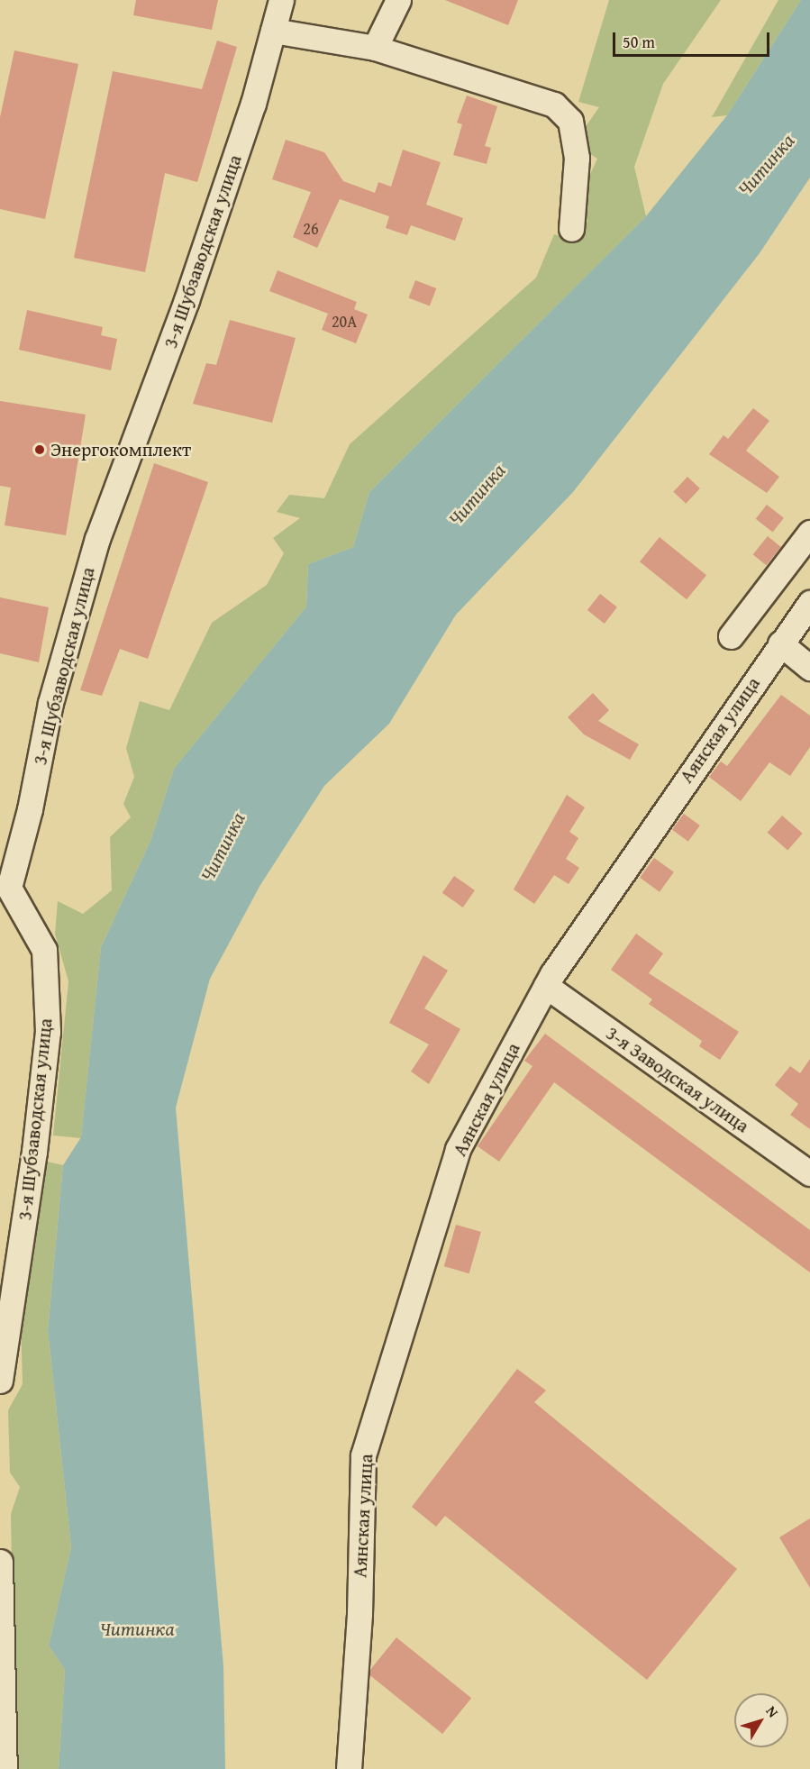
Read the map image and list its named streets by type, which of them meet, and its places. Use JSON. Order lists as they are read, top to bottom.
{
  "streets": {
    "street": ["3-я Шубзаводская улица", "Аянская улица", "3-я Заводская улица"]
  },
  "crossings": [
    ["Аянская улица", "3-я Заводская улица"]
  ],
  "water": ["Читинка"],
  "places": ["Энергокомплект"],
  "house_numbers": ["26", "20А"],
  "scale_bar": "50 m",
  "north": "top right"
}
